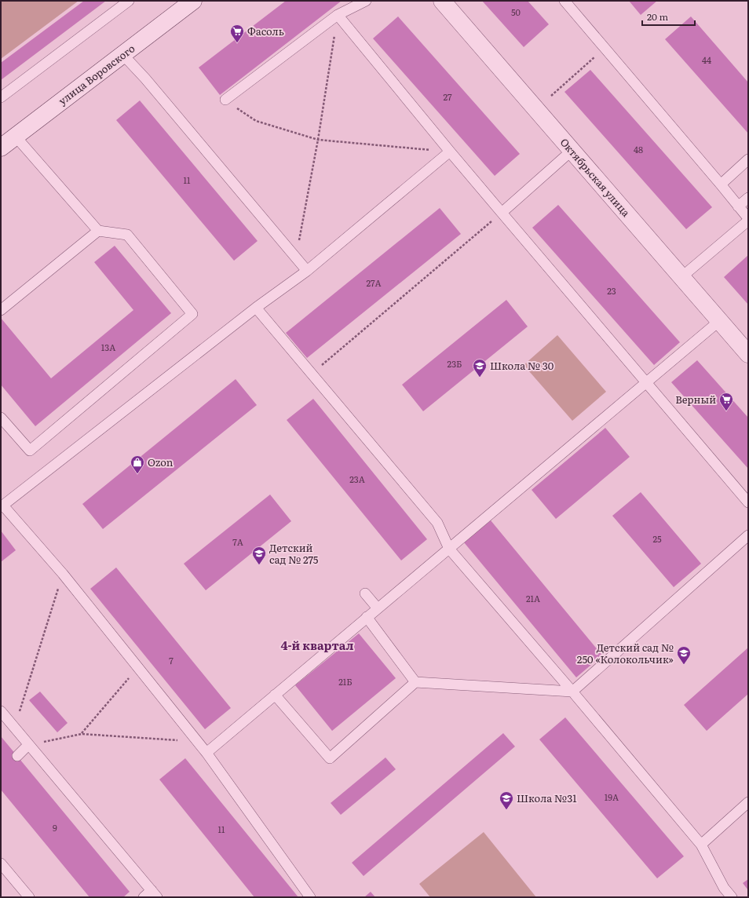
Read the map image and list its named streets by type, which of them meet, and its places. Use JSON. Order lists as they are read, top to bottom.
{
  "streets": {
    "street": ["улица Воровского", "Октябрьская улица"]
  },
  "districts": ["4-й квартал"],
  "places": {
    "supermarket": ["Фасоль", "Верный"],
    "school or university": [
      "Школа № 30",
      "Детский сад № 275",
      "Детский сад № 250 «Колокольчик»",
      "Школа №31"
    ],
    "shop": ["Ozon"]
  },
  "house_numbers": [
    "50",
    "44",
    "27",
    "48",
    "11",
    "27А",
    "23",
    "13А",
    "23Б",
    "23А",
    "25",
    "7А",
    "21А",
    "7",
    "21Б",
    "19А",
    "9",
    "11"
  ],
  "scale_bar": "20 m"
}
